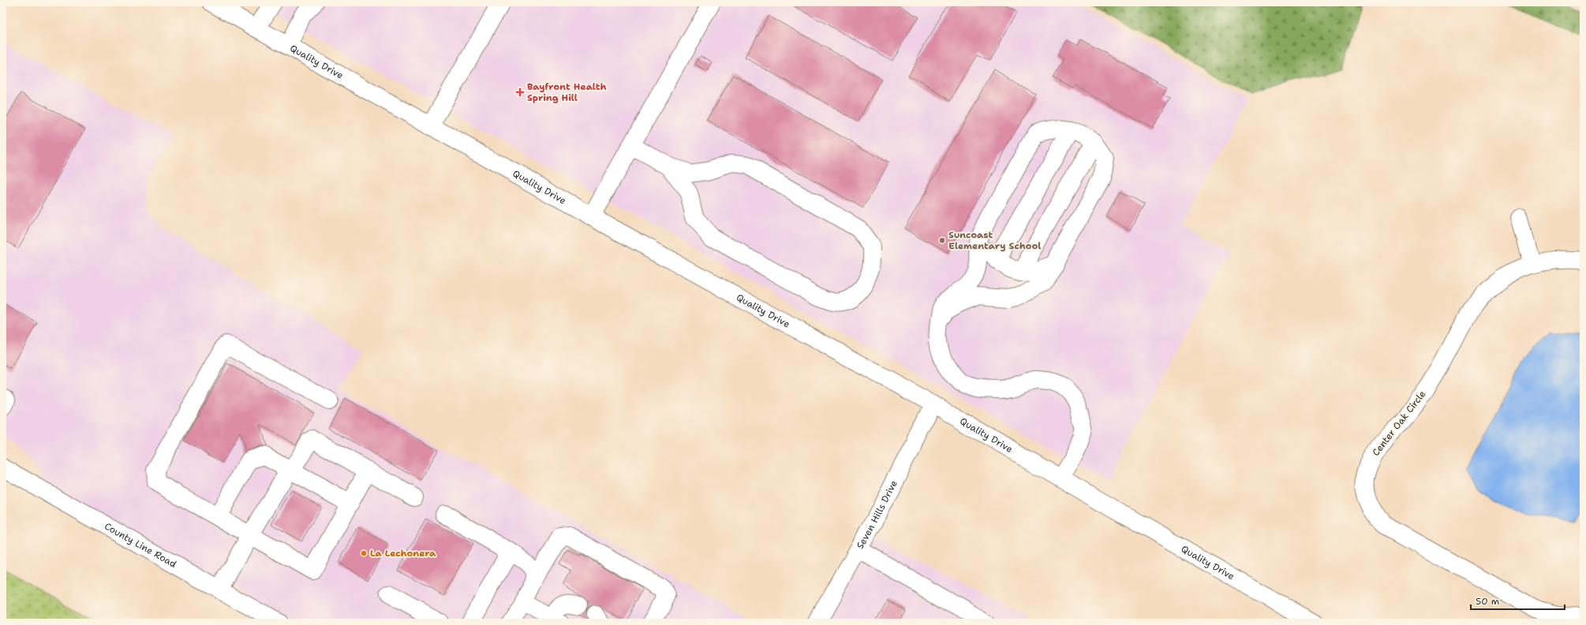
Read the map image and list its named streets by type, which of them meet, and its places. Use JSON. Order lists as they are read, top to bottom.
{
  "streets": {
    "street": [
      "Quality Drive",
      "Center Oak Circle",
      "Seven Hills Drive",
      "County Line Road"
    ]
  },
  "crossings": [
    ["Quality Drive", "Seven Hills Drive"]
  ],
  "places": {
    "health": ["Bayfront Health Spring Hill"],
    "other": ["Suncoast Elementary School", "La Lechonera"]
  },
  "scale_bar": "50 m"
}
